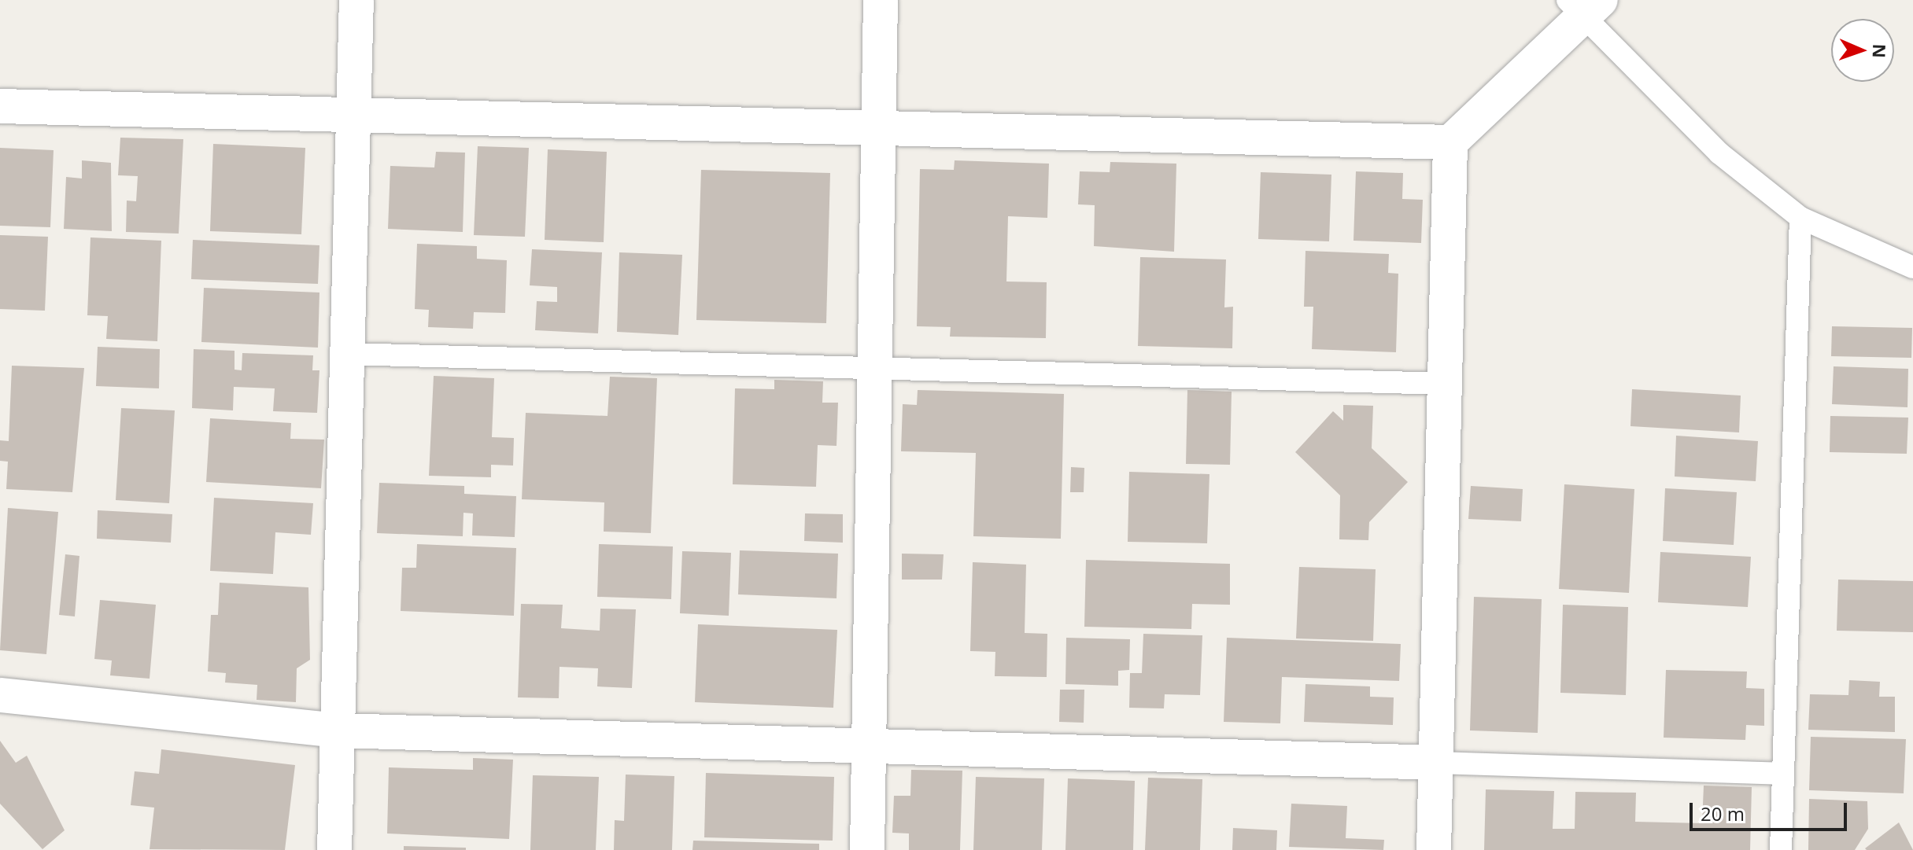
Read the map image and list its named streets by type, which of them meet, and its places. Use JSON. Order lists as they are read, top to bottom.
{
  "scale_bar": "20 m",
  "north": "right"
}
